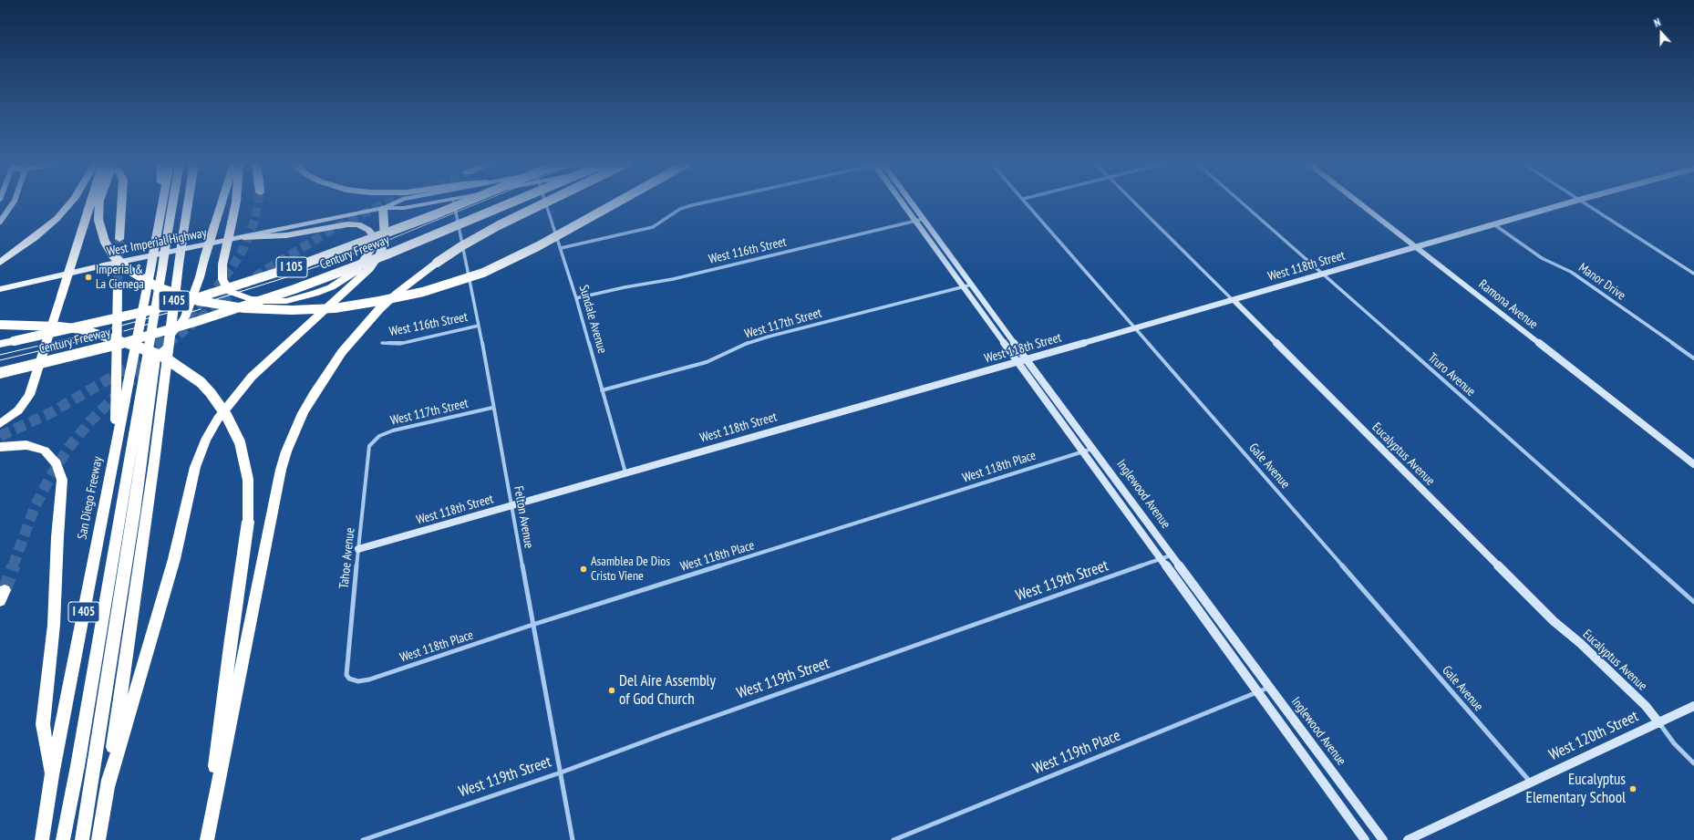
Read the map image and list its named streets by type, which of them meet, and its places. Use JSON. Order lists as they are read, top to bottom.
{
  "streets": {
    "highway": [
      "Century Freeway",
      "I 105",
      "I 405",
      "San Diego Freeway"
    ],
    "main road": ["West Imperial Highway"],
    "street": [
      "West 116th Street",
      "West 118th Street",
      "Manor Drive",
      "Ramona Avenue",
      "Sundale Avenue",
      "West 117th Street",
      "Truro Avenue",
      "Eucalyptus Avenue",
      "Gale Avenue",
      "West 118th Place",
      "Inglewood Avenue",
      "Felton Avenue",
      "Tahoe Avenue",
      "West 119th Street",
      "West 120th Street",
      "West 119th Place"
    ]
  },
  "crossings": [
    ["West 116th Street", "Sundale Avenue"],
    ["West 116th Street", "Inglewood Avenue"],
    ["West 116th Street", "Felton Avenue"],
    ["West 118th Street", "Manor Drive"],
    ["West 118th Street", "Ramona Avenue"],
    ["West 118th Street", "Sundale Avenue"],
    ["West 118th Street", "Truro Avenue"],
    ["West 118th Street", "Eucalyptus Avenue"],
    ["West 118th Street", "Gale Avenue"],
    ["West 118th Street", "Inglewood Avenue"],
    ["West 118th Street", "Felton Avenue"],
    ["West 118th Street", "Tahoe Avenue"],
    ["Sundale Avenue", "West 117th Street"],
    ["West 117th Street", "Inglewood Avenue"],
    ["West 117th Street", "Felton Avenue"],
    ["West 117th Street", "Tahoe Avenue"],
    ["Eucalyptus Avenue", "West 120th Street"],
    ["Gale Avenue", "West 120th Street"],
    ["West 118th Place", "Inglewood Avenue"],
    ["West 118th Place", "Felton Avenue"],
    ["West 118th Place", "Tahoe Avenue"],
    ["Inglewood Avenue", "West 119th Street"],
    ["Inglewood Avenue", "West 119th Place"],
    ["Felton Avenue", "West 119th Street"]
  ],
  "places": [
    "Imperial & La Cienega",
    "Asamblea De Dios Cristo Viene",
    "Del Aire Assembly of God Church",
    "Eucalyptus Elementary School"
  ],
  "north": "top"
}
